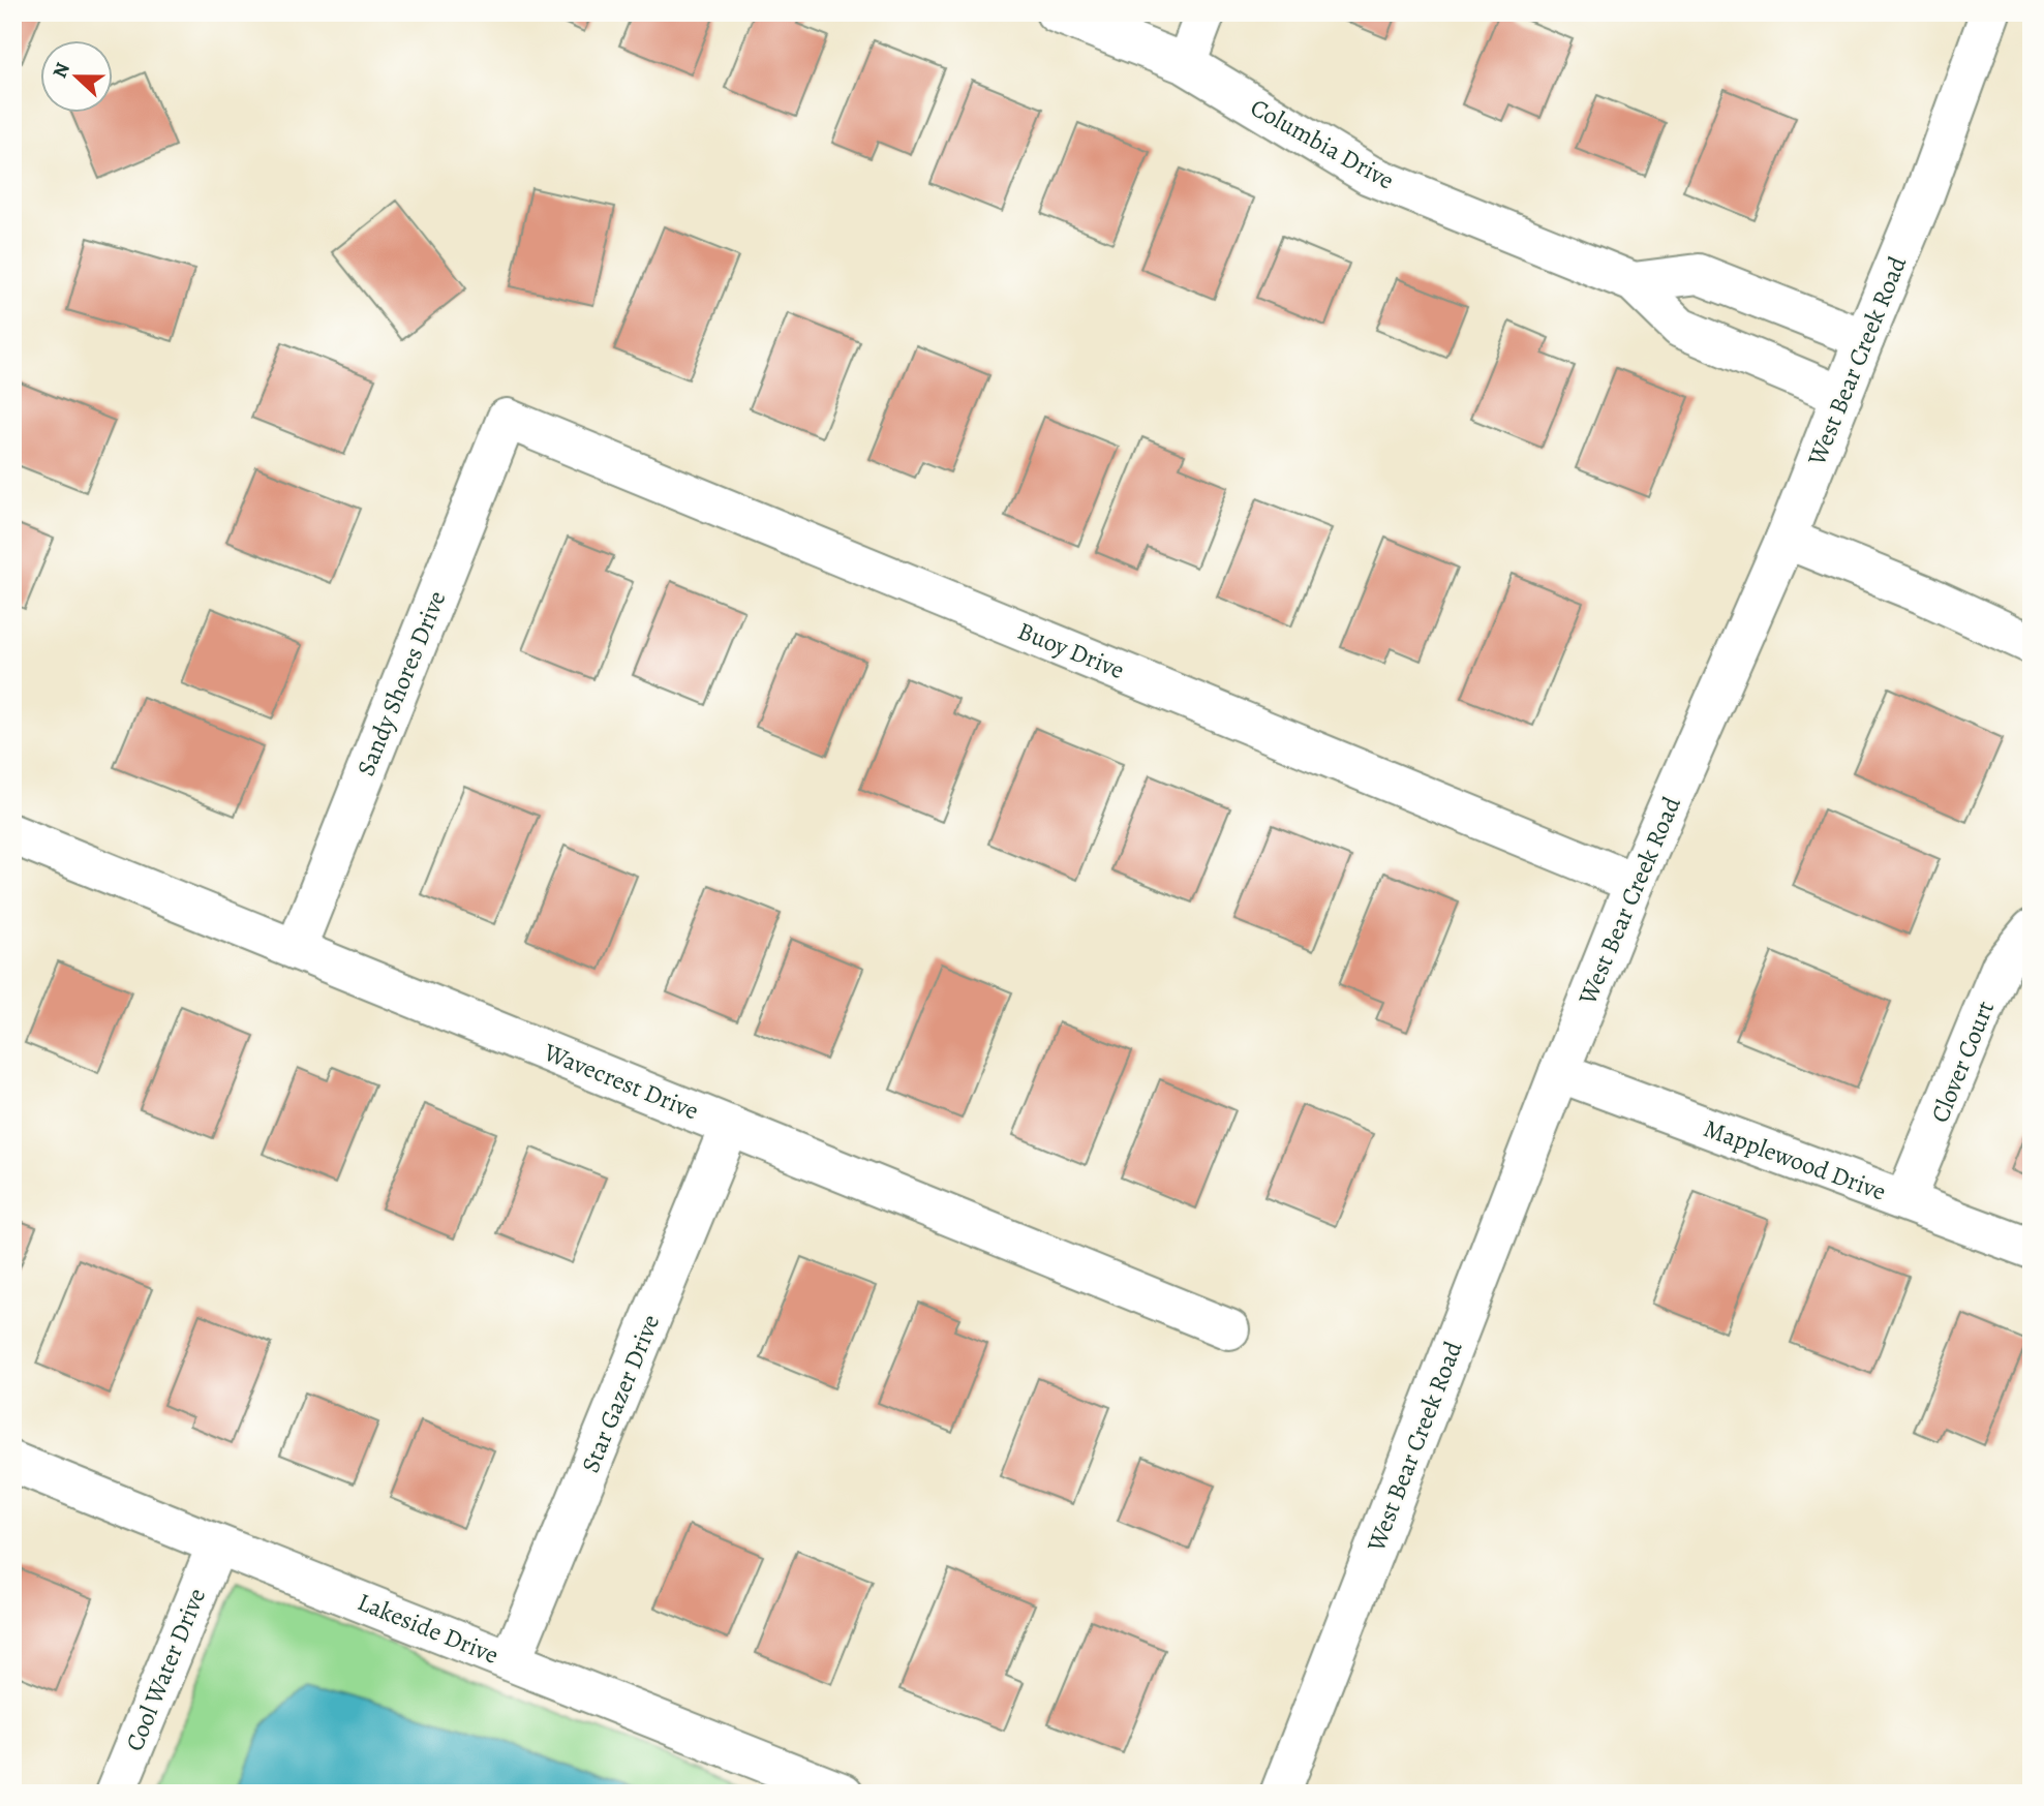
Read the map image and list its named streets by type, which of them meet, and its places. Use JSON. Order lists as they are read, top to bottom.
{
  "streets": {
    "street": [
      "Columbia Drive",
      "West Bear Creek Road",
      "Buoy Drive",
      "Sandy Shores Drive",
      "Clover Court",
      "Wavecrest Drive",
      "Mapplewood Drive",
      "Star Gazer Drive",
      "Lakeside Drive",
      "Cool Water Drive"
    ]
  },
  "crossings": [
    ["Columbia Drive", "West Bear Creek Road"],
    ["West Bear Creek Road", "Buoy Drive"],
    ["West Bear Creek Road", "Mapplewood Drive"],
    ["Buoy Drive", "Sandy Shores Drive"],
    ["Sandy Shores Drive", "Wavecrest Drive"],
    ["Clover Court", "Mapplewood Drive"],
    ["Wavecrest Drive", "Star Gazer Drive"],
    ["Star Gazer Drive", "Lakeside Drive"],
    ["Lakeside Drive", "Cool Water Drive"]
  ],
  "north": "left"
}
